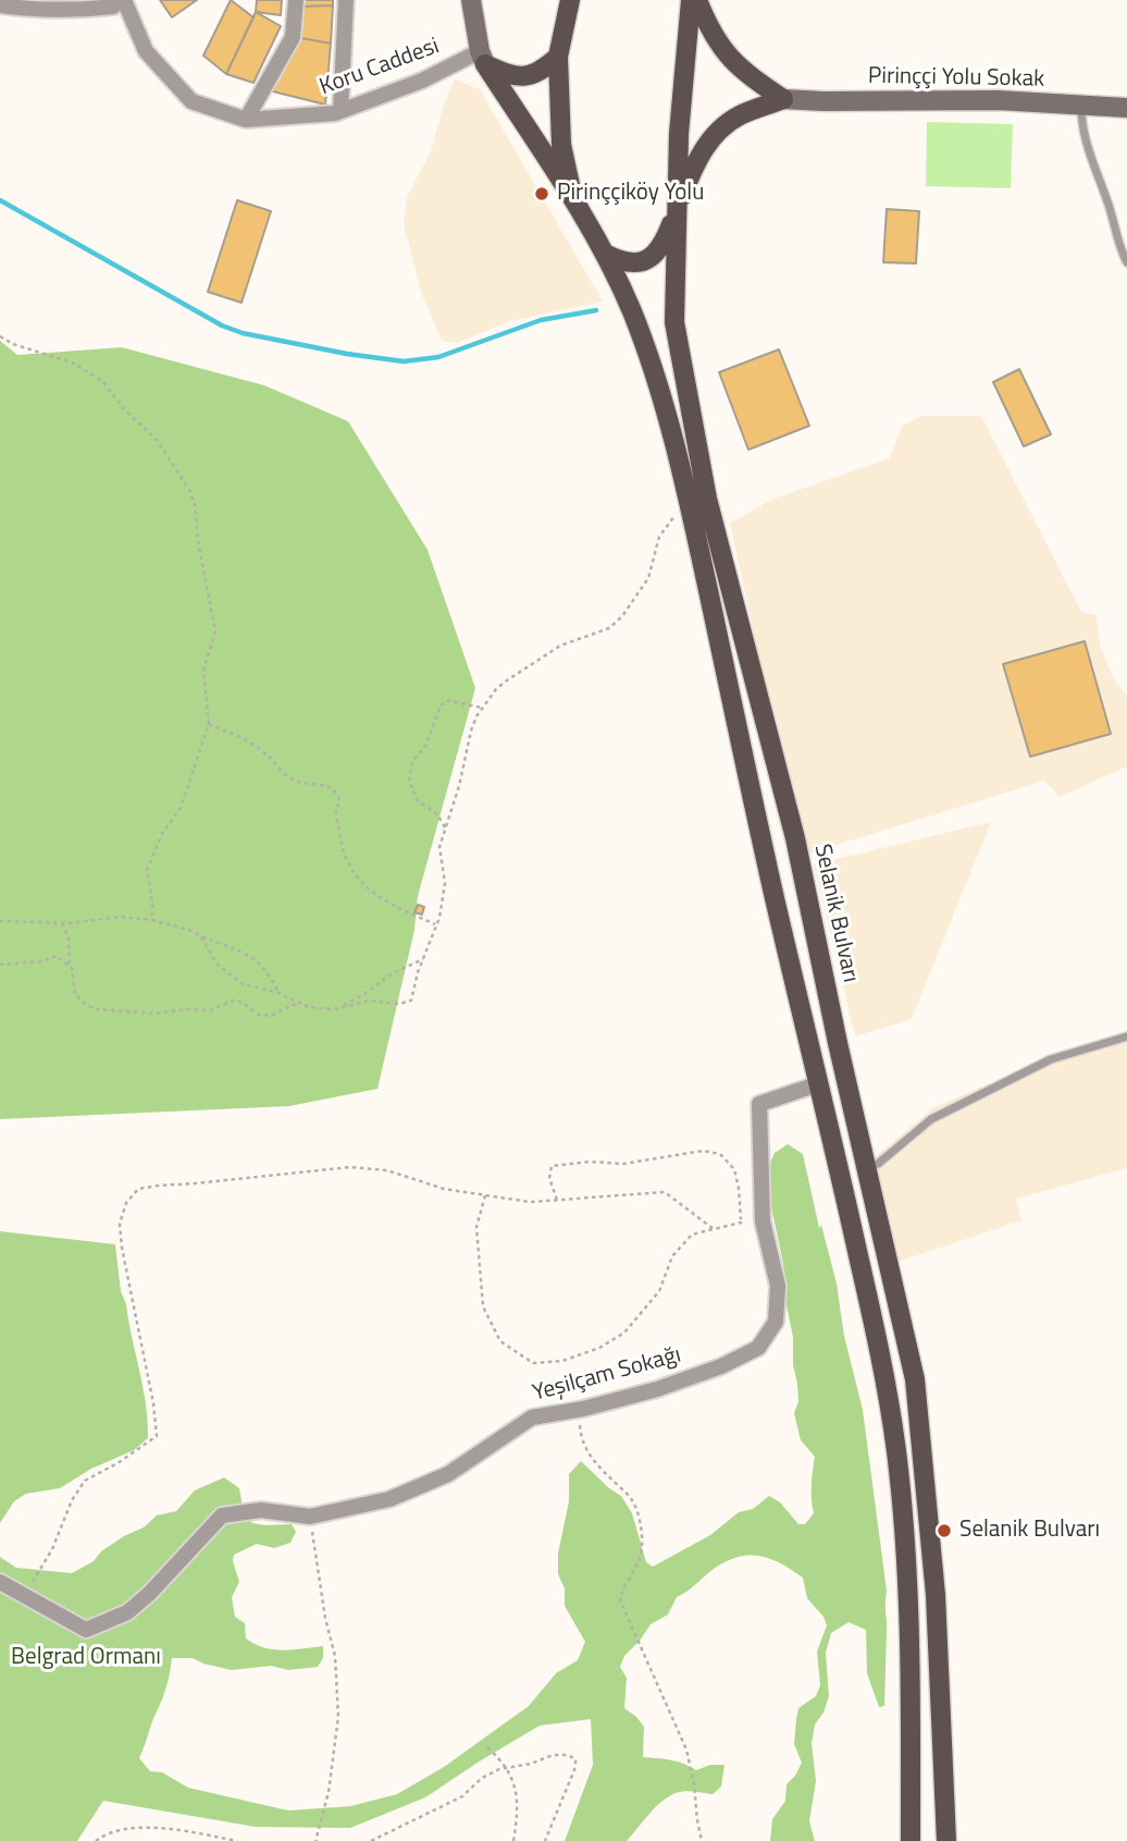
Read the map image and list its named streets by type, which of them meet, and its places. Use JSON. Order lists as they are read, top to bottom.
{
  "streets": {
    "main road": ["Pirinççi Yolu Sokak", "Selanik Bulvarı"],
    "street": ["Koru Caddesi", "Yeşilçam Sokağı"]
  },
  "parks": ["Belgrad Ormanı"],
  "places": ["Pirinççiköy Yolu", "Selanik Bulvarı"]
}
